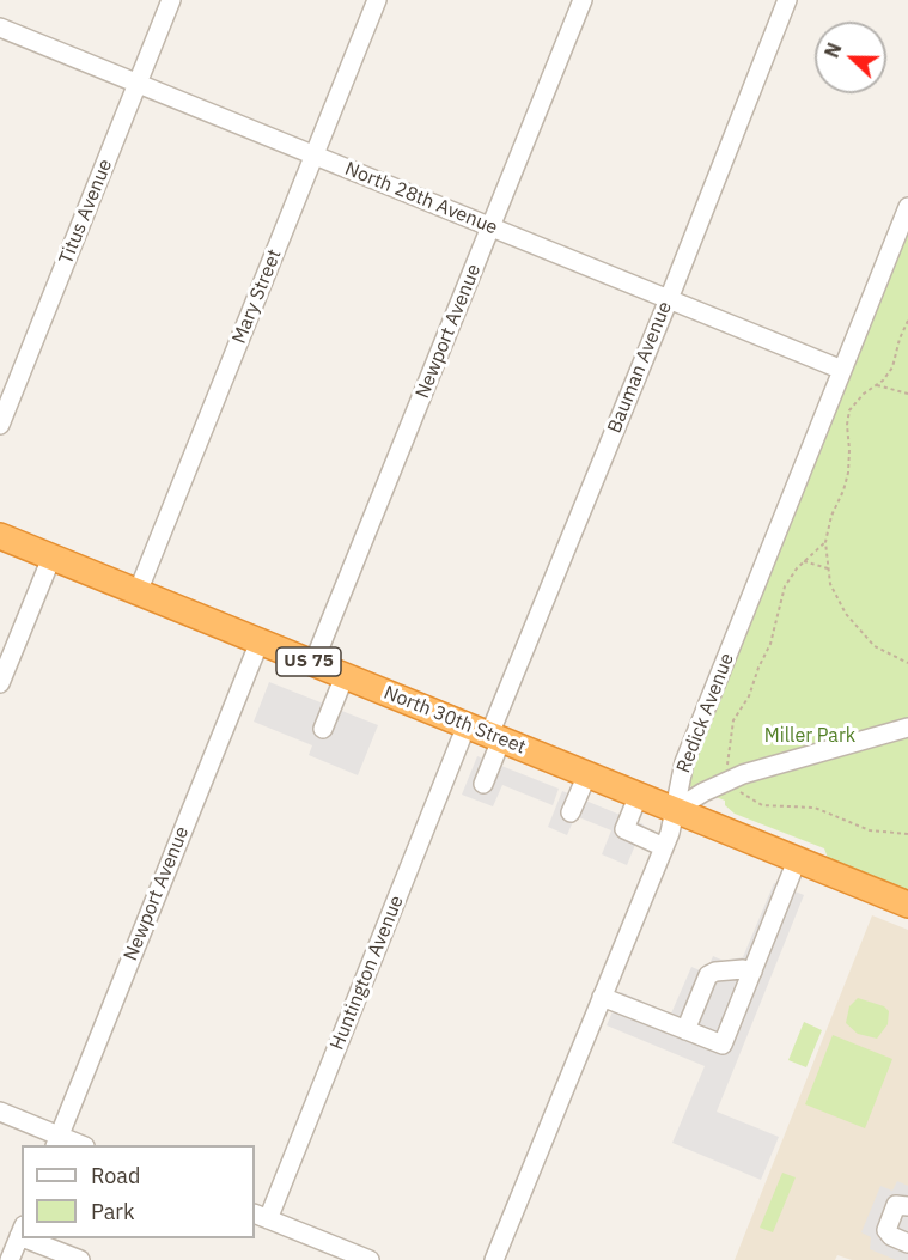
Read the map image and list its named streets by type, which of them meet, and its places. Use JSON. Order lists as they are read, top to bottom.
{
  "streets": {
    "highway": ["US 75", "North 30th Street"],
    "street": [
      "North 28th Avenue",
      "Titus Avenue",
      "Mary Street",
      "Newport Avenue",
      "Bauman Avenue",
      "Redick Avenue",
      "Huntington Avenue"
    ]
  },
  "crossings": [
    ["North 28th Avenue", "Titus Avenue"],
    ["North 28th Avenue", "Mary Street"],
    ["North 28th Avenue", "Newport Avenue"],
    ["North 28th Avenue", "Bauman Avenue"],
    ["North 28th Avenue", "Redick Avenue"],
    ["Mary Street", "North 30th Street"],
    ["Newport Avenue", "North 30th Street"],
    ["Bauman Avenue", "North 30th Street"],
    ["Bauman Avenue", "Huntington Avenue"],
    ["Redick Avenue", "North 30th Street"],
    ["North 30th Street", "Huntington Avenue"]
  ],
  "parks": ["Miller Park"],
  "legend": ["Road", "Park"],
  "north": "left"
}
